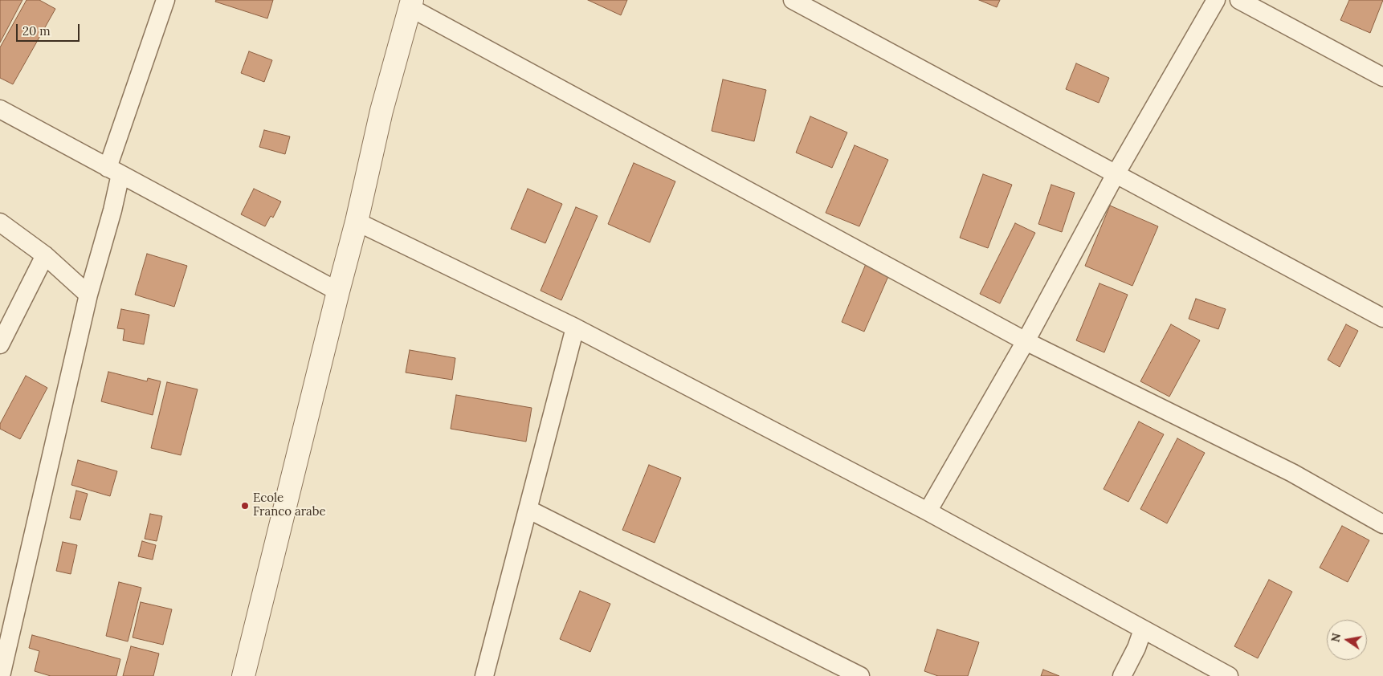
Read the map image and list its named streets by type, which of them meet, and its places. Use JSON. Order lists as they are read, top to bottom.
{
  "places": ["Ecole Franco arabe"],
  "scale_bar": "20 m",
  "north": "left"
}
